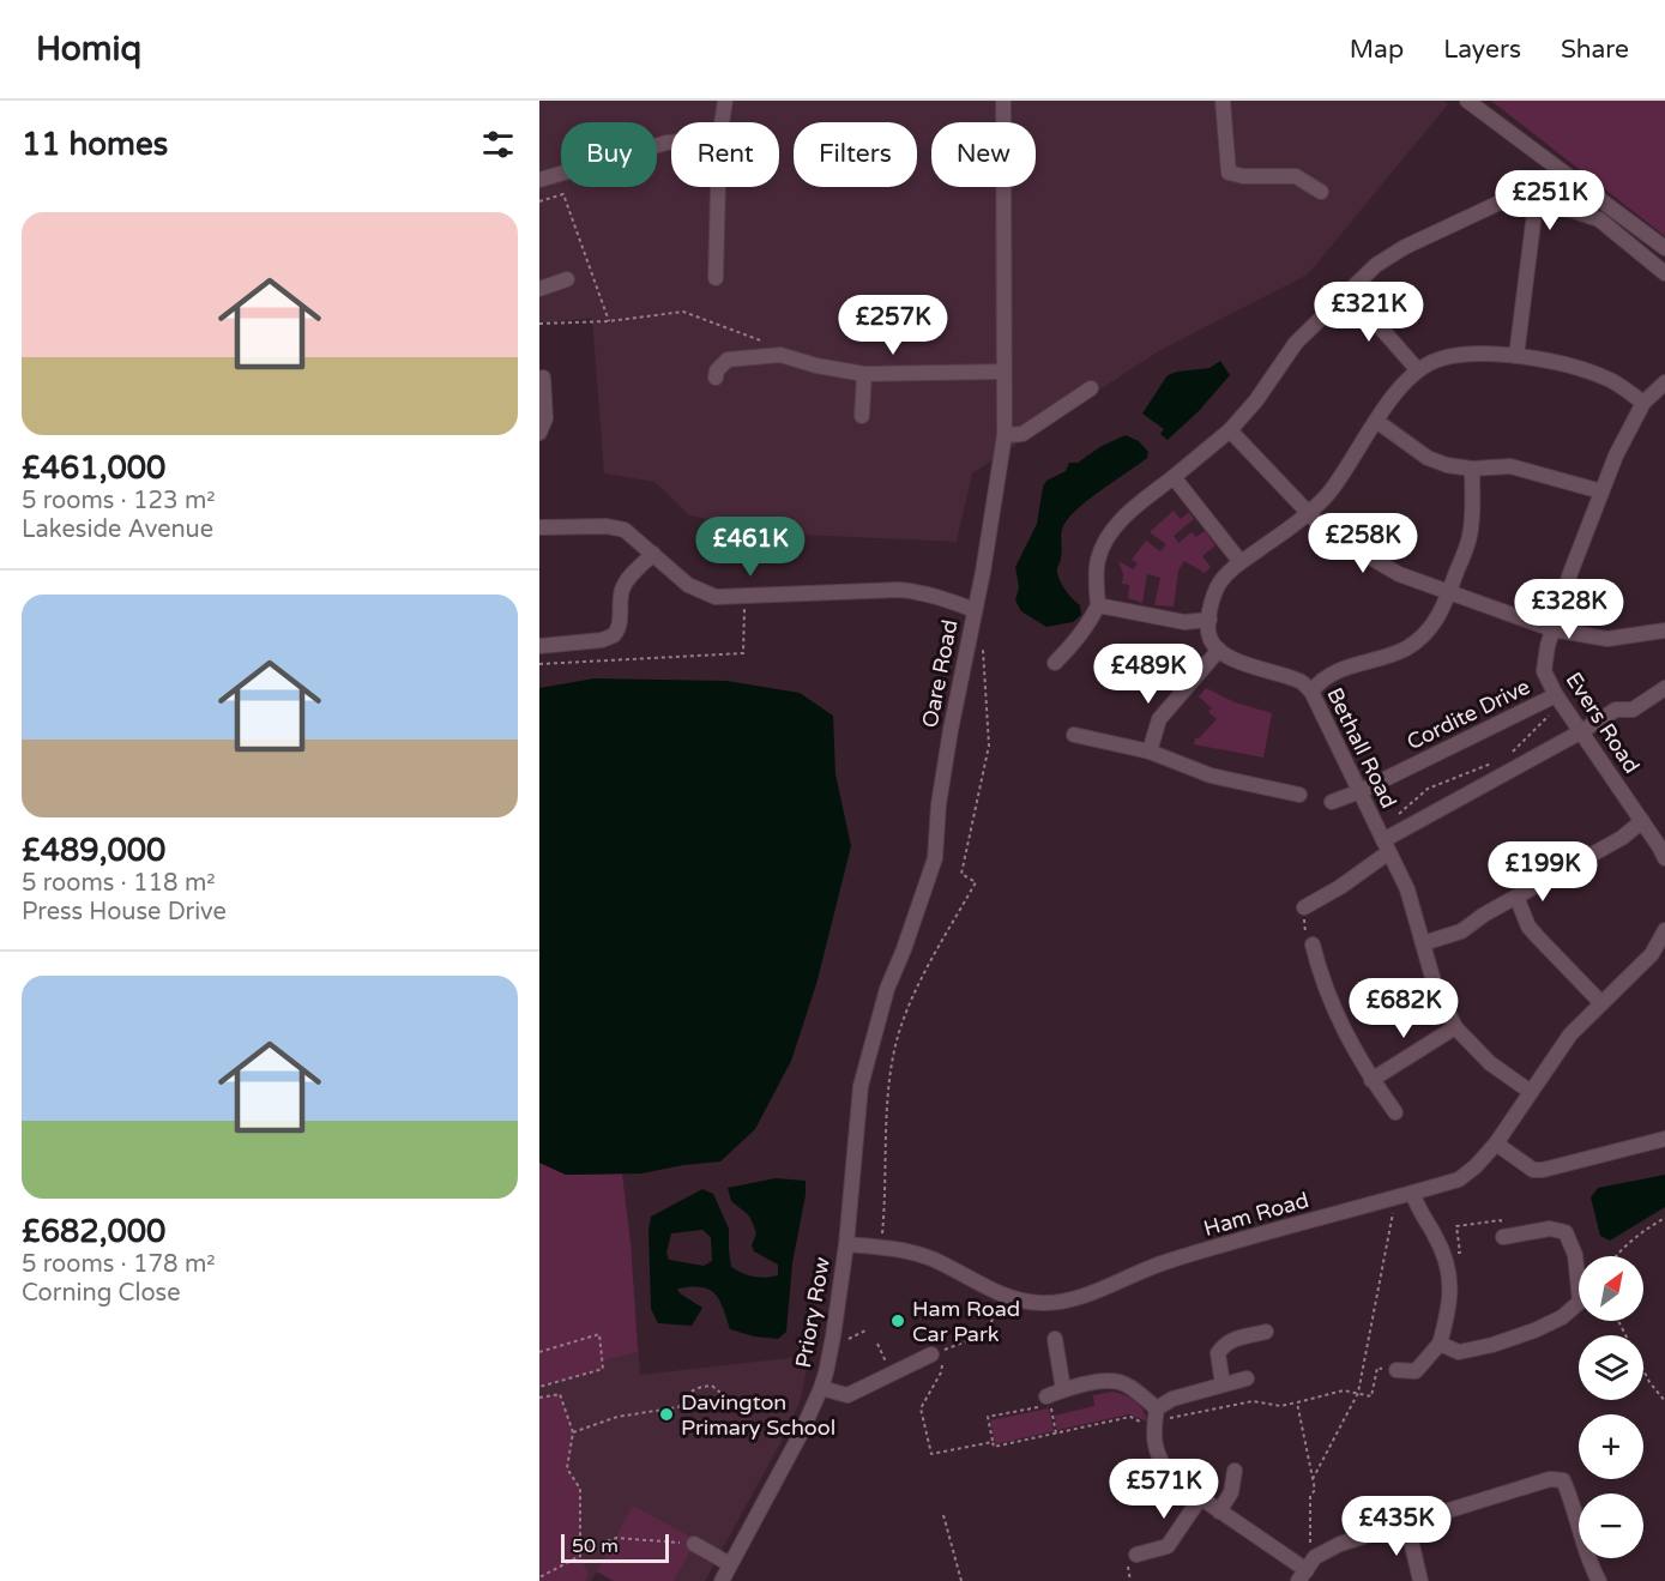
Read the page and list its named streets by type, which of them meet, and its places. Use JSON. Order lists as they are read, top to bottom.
{
  "streets": {
    "street": [
      "Oare Road",
      "Cordite Drive",
      "Evers Road",
      "Bethall Road",
      "Ham Road",
      "Priory Row"
    ]
  },
  "crossings": [
    ["Oare Road", "Ham Road"],
    ["Oare Road", "Priory Row"],
    ["Cordite Drive", "Evers Road"],
    ["Cordite Drive", "Bethall Road"],
    ["Ham Road", "Priory Row"]
  ],
  "places": ["Ham Road Car Park", "Davington Primary School"],
  "scale_bar": "50 m",
  "north": "top right",
  "page": {
    "header": "Homiq",
    "nav": ["Map", "Layers", "Share"],
    "heading": "11 homes",
    "chip": [
      "Buy",
      "Rent",
      "Filters",
      "New"
    ],
    "price": [
      "£251K",
      "£321K",
      "£257K",
      "£258K",
      "£461K",
      "£328K",
      "£489K",
      "£199K",
      "£682K",
      "£571K",
      "£435K"
    ],
    "list": [
      {
        "name": "£461,000",
        "note": "5 rooms · 123 m² · Lakeside Avenue"
      },
      {
        "name": "£489,000",
        "note": "5 rooms · 118 m² · Press House Drive"
      },
      {
        "name": "£682,000",
        "note": "5 rooms · 178 m² · Corning Close"
      }
    ],
    "map_buttons": ["+", "−"],
    "scale": "50 m"
  }
}
